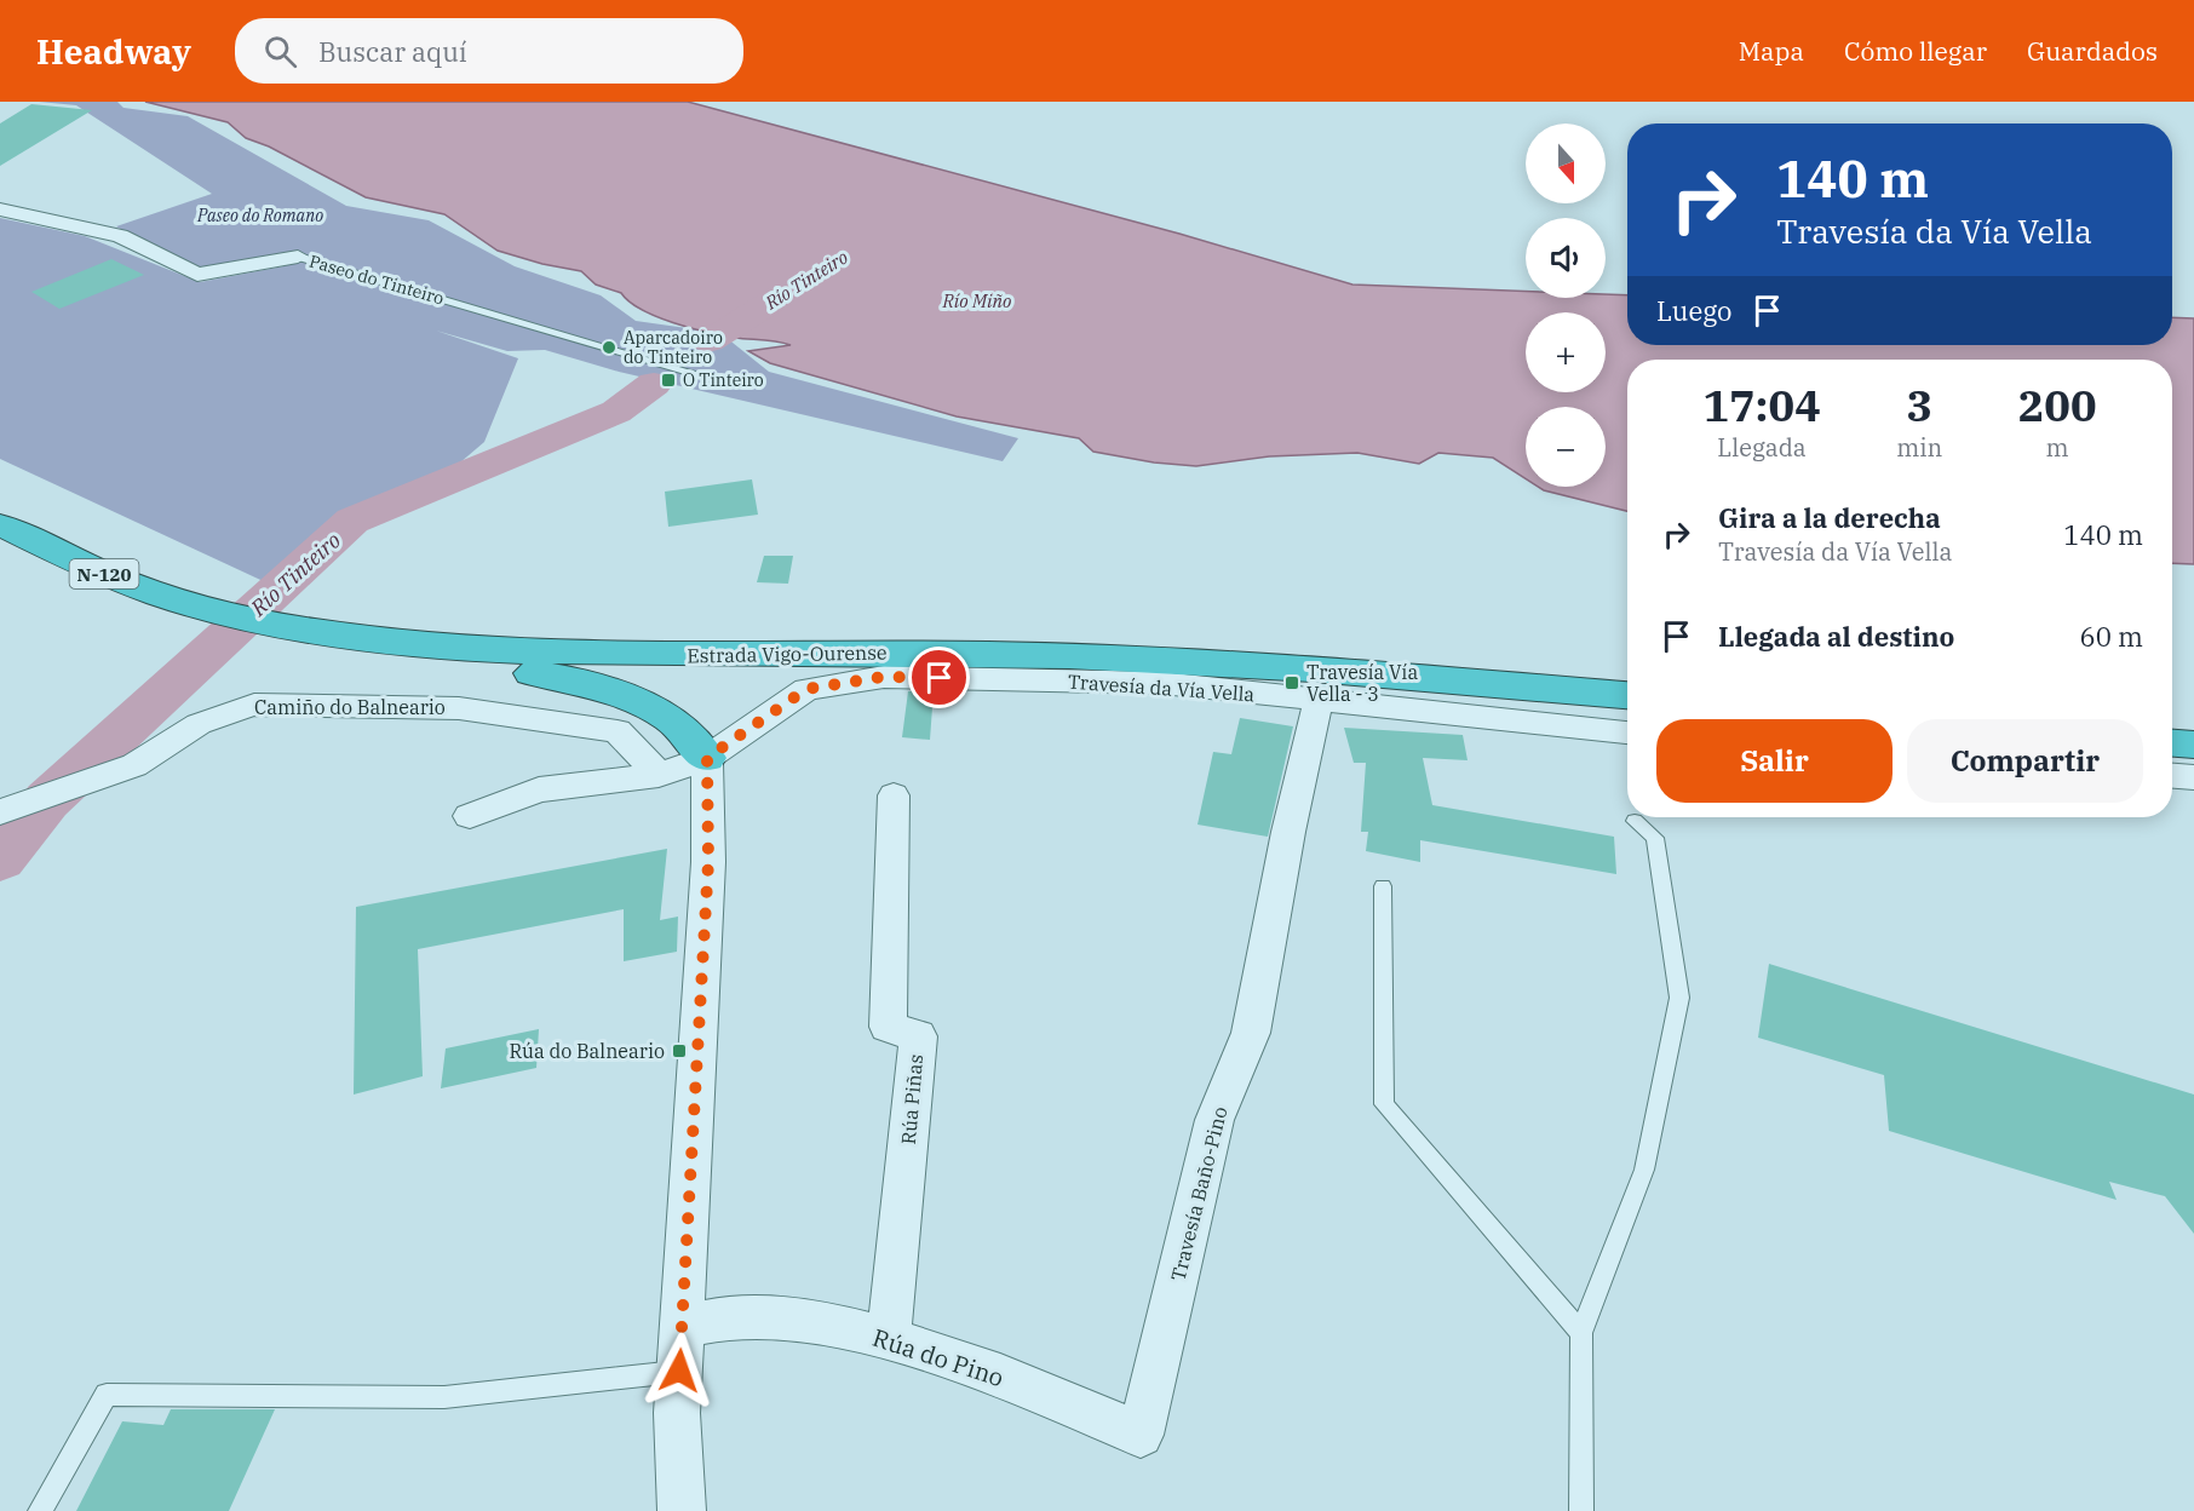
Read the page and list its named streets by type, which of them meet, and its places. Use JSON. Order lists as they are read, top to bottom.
{
  "streets": {
    "highway": ["N-120", "Estrada Vigo-Ourense"],
    "street": [
      "Paseo do Tinteiro",
      "Travesía da Vía Vella",
      "Camiño do Balneario",
      "Rúa Piñas",
      "Travesía Baño-Pino",
      "Rúa do Pino"
    ]
  },
  "crossings": [
    ["N-120", "Estrada Vigo-Ourense"],
    ["Travesía da Vía Vella", "Camiño do Balneario"],
    ["Travesía da Vía Vella", "Travesía Baño-Pino"],
    ["Rúa Piñas", "Rúa do Pino"],
    ["Travesía Baño-Pino", "Rúa do Pino"]
  ],
  "water": ["Río Tinteiro", "Río Miño"],
  "parks": ["Paseo do Romano"],
  "places": {
    "other": ["Aparcadoiro do Tinteiro"],
    "transit": ["O Tinteiro", "Travesía Vía Vella - 3", "Rúa do Balneario"]
  },
  "north": "bottom",
  "page": {
    "header": "Headway",
    "search": "Buscar aquí",
    "nav": ["Mapa", "Cómo llegar", "Guardados"],
    "map_buttons": ["+", "−"],
    "turn": ["140 m", "Travesía da Vía Vella"],
    "then": "Luego",
    "eta": [
      "17:04",
      "Llegada",
      "3",
      "min",
      "200",
      "m"
    ],
    "list": [
      {
        "name": "Gira a la derecha",
        "note": "Travesía da Vía Vella",
        "value": "140 m"
      },
      {
        "name": "Llegada al destino",
        "value": "60 m"
      }
    ],
    "buttons": ["Salir", "Compartir"]
  }
}
